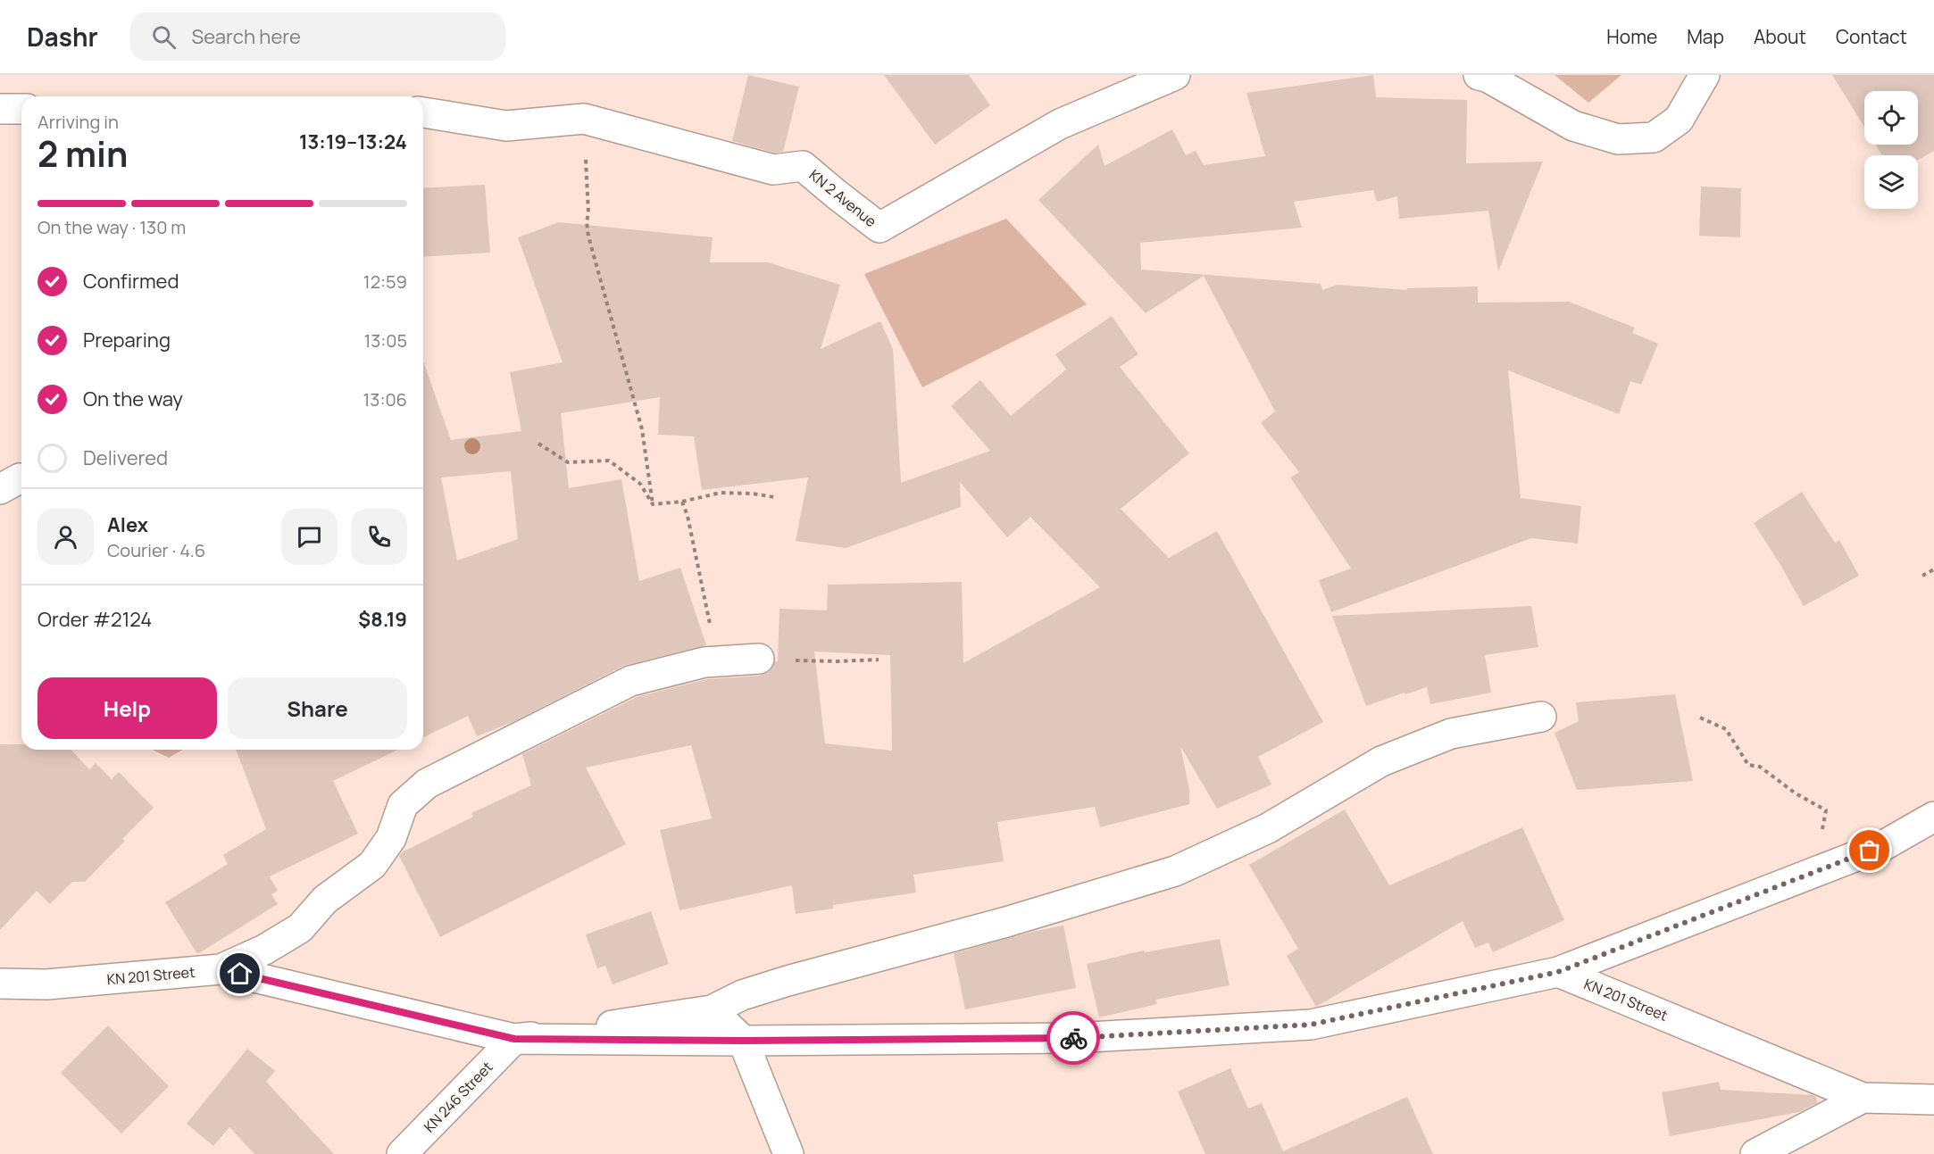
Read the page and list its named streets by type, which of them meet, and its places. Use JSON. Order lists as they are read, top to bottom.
{
  "streets": {
    "street": ["KN 2 Avenue", "KN 201 Street", "KN 246 Street"]
  },
  "crossings": [
    ["KN 201 Street", "KN 246 Street"]
  ],
  "page": {
    "header": "Dashr",
    "search": "Search here",
    "nav": [
      "Home",
      "Map",
      "About",
      "Contact"
    ],
    "heading": ["2 min", "Arriving in", "13:19–13:24"],
    "panel": [
      "Alex",
      "Courier · 4.6",
      "Order #2124",
      "$8.19"
    ],
    "bar": "On the way · 130 m",
    "list": [
      ["Confirmed", "12:59"],
      ["Preparing", "13:05"],
      ["On the way", "13:06"],
      "Delivered"
    ],
    "buttons": ["Help", "Share"]
  }
}
